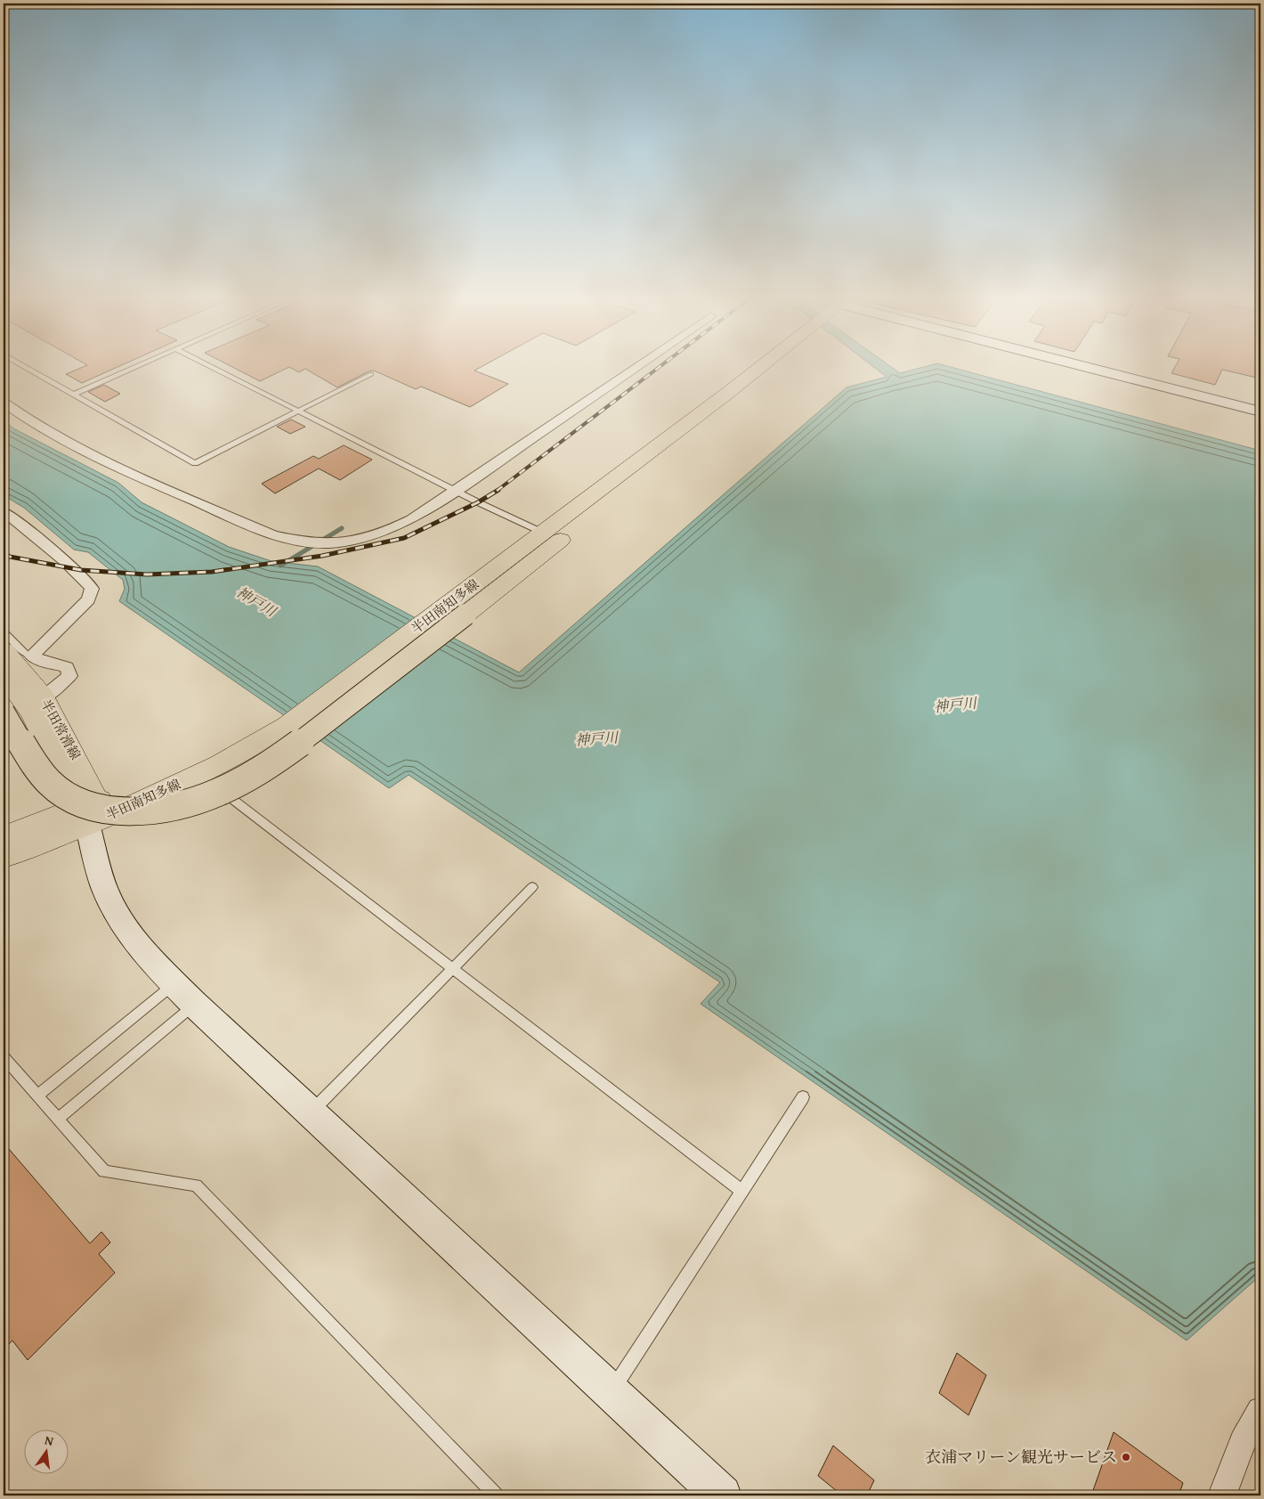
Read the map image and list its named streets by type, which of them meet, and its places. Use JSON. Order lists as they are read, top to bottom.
{
  "streets": {
    "main road": ["半田南知多線", "半田常滑線"]
  },
  "crossings": [
    ["半田南知多線", "半田常滑線"]
  ],
  "water": ["神戸川"],
  "places": ["衣浦マリーン観光サービス"],
  "north": "top"
}
